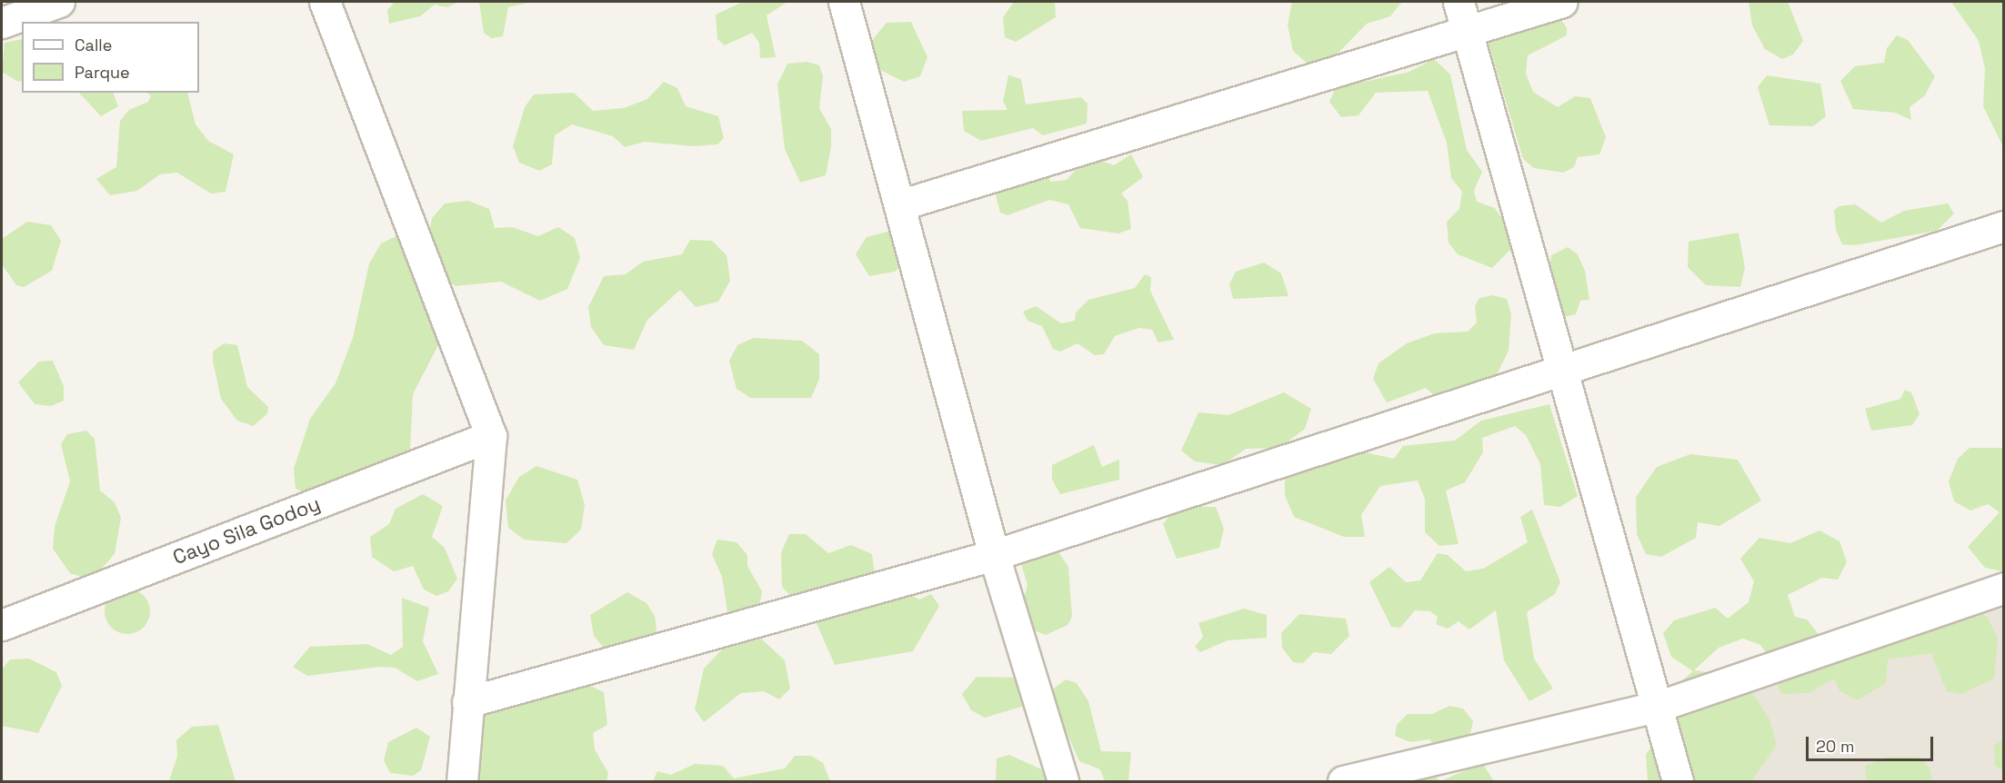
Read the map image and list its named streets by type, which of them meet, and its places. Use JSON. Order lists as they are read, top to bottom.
{
  "streets": {
    "street": ["Cayo Sila Godoy"]
  },
  "legend": ["Calle", "Parque"],
  "scale_bar": "20 m"
}
